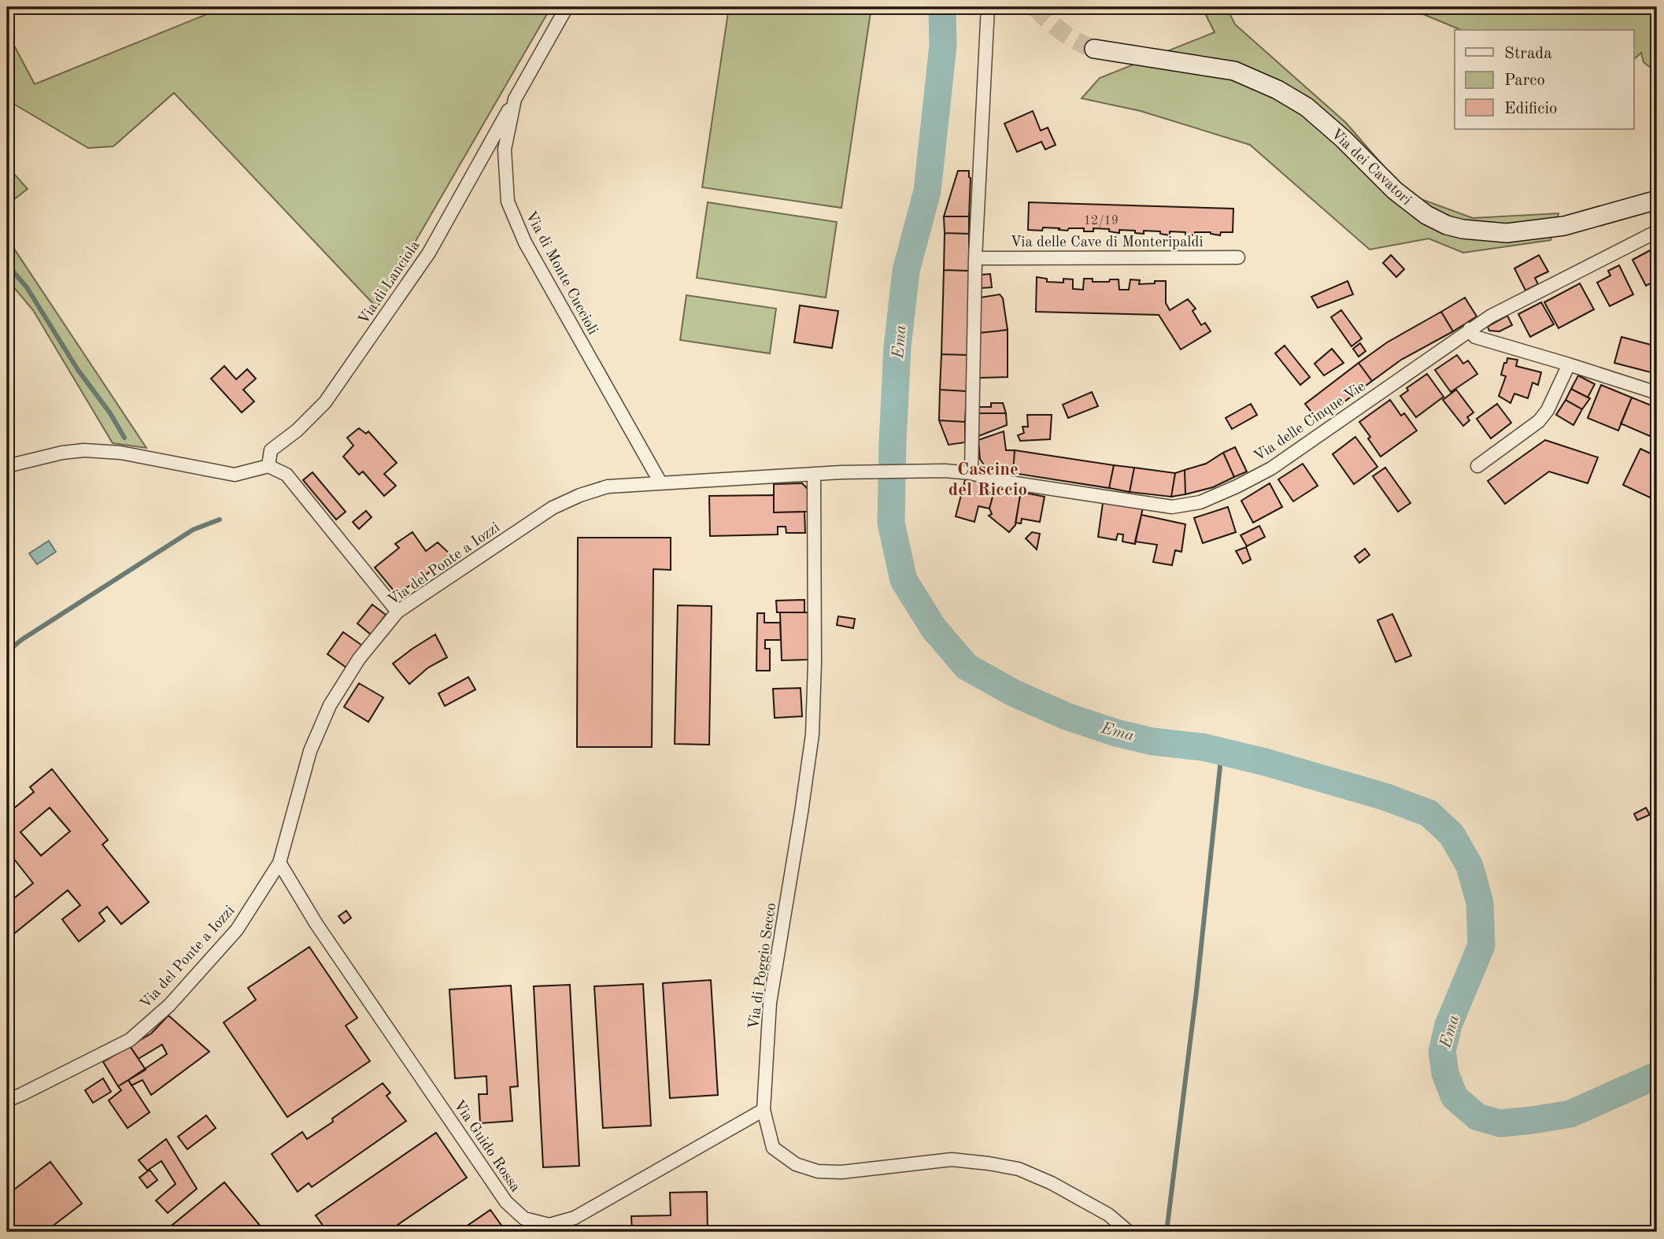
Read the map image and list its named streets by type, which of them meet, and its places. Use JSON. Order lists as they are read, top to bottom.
{
  "streets": {
    "street": [
      "Via dei Cavatori",
      "Via delle Cave di Monteripaldi",
      "Via di Monte Cuccioli",
      "Via di Lanciola",
      "Via delle Cinque Vie",
      "Via del Ponte a Iozzi",
      "Via di Poggio Secco",
      "Via Guido Rossa"
    ]
  },
  "crossings": [
    ["Via di Monte Cuccioli", "Via di Lanciola"],
    ["Via di Monte Cuccioli", "Via del Ponte a Iozzi"],
    ["Via delle Cinque Vie", "Via del Ponte a Iozzi"],
    ["Via del Ponte a Iozzi", "Via di Poggio Secco"],
    ["Via del Ponte a Iozzi", "Via Guido Rossa"],
    ["Via di Poggio Secco", "Via Guido Rossa"]
  ],
  "districts": ["Cascine del Riccio"],
  "water": ["Ema"],
  "house_numbers": ["12/19"],
  "legend": ["Strada", "Parco", "Edificio"]
}
